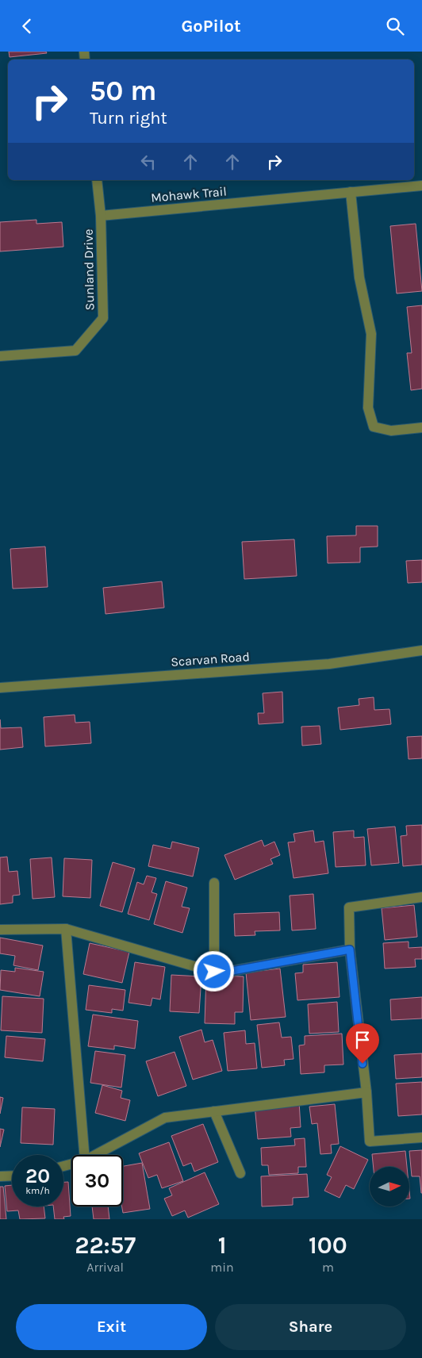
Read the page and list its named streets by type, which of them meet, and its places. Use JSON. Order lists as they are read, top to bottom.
{
  "streets": {
    "street": ["Mohawk Trail", "Sunland Drive", "Scarvan Road"]
  },
  "crossings": [
    ["Mohawk Trail", "Sunland Drive"]
  ],
  "north": "right",
  "page": {
    "header": "GoPilot",
    "turn": ["50 m", "Turn right"],
    "speed": "20 km/h",
    "limit": "30",
    "eta": [
      "22:57",
      "Arrival",
      "1",
      "min",
      "100",
      "m"
    ],
    "buttons": ["Exit", "Share"]
  }
}
